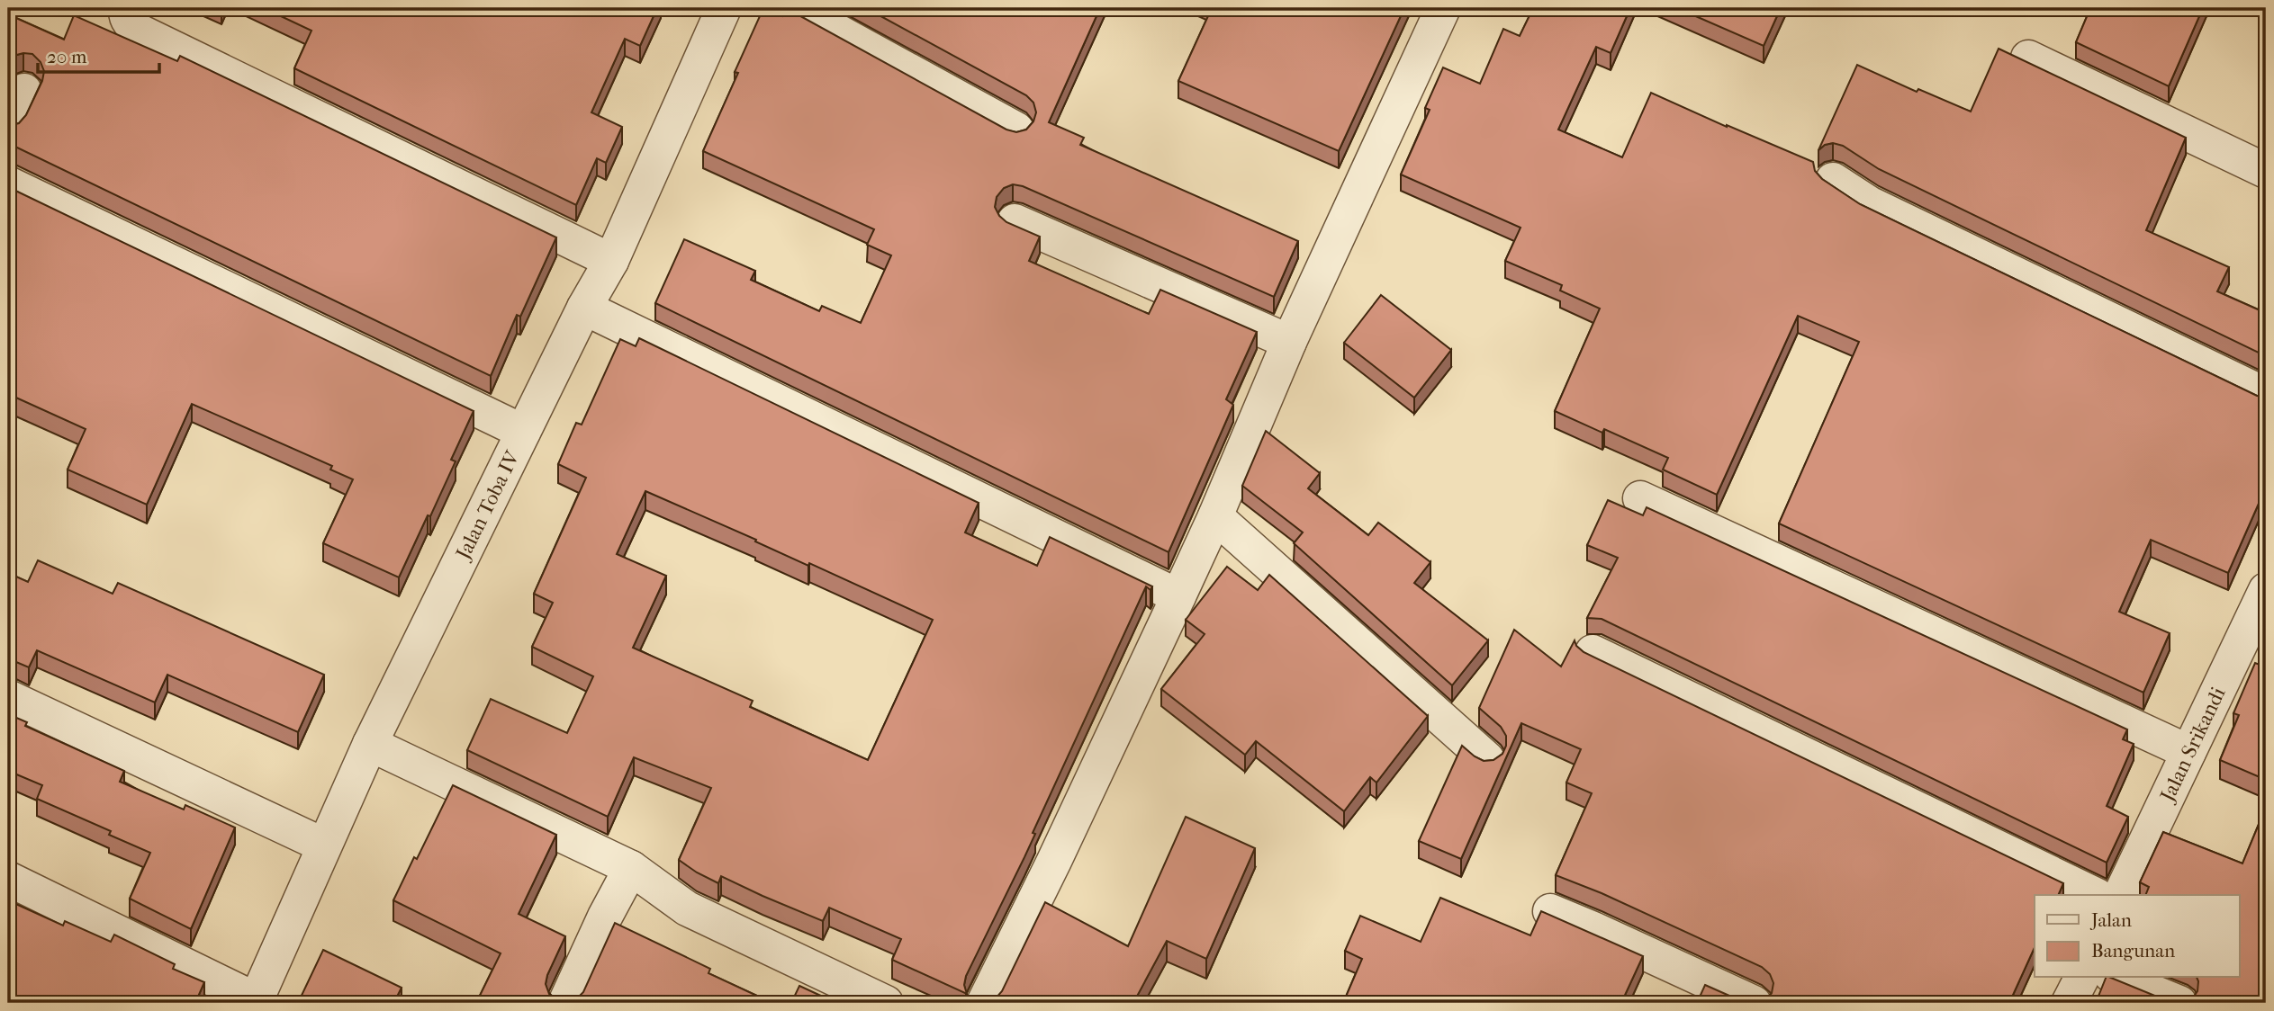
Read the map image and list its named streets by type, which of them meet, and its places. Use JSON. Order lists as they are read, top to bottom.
{
  "streets": {
    "street": ["Jalan Toba IV", "Jalan Srikandi"]
  },
  "legend": ["Jalan", "Bangunan"],
  "scale_bar": "20 m"
}
